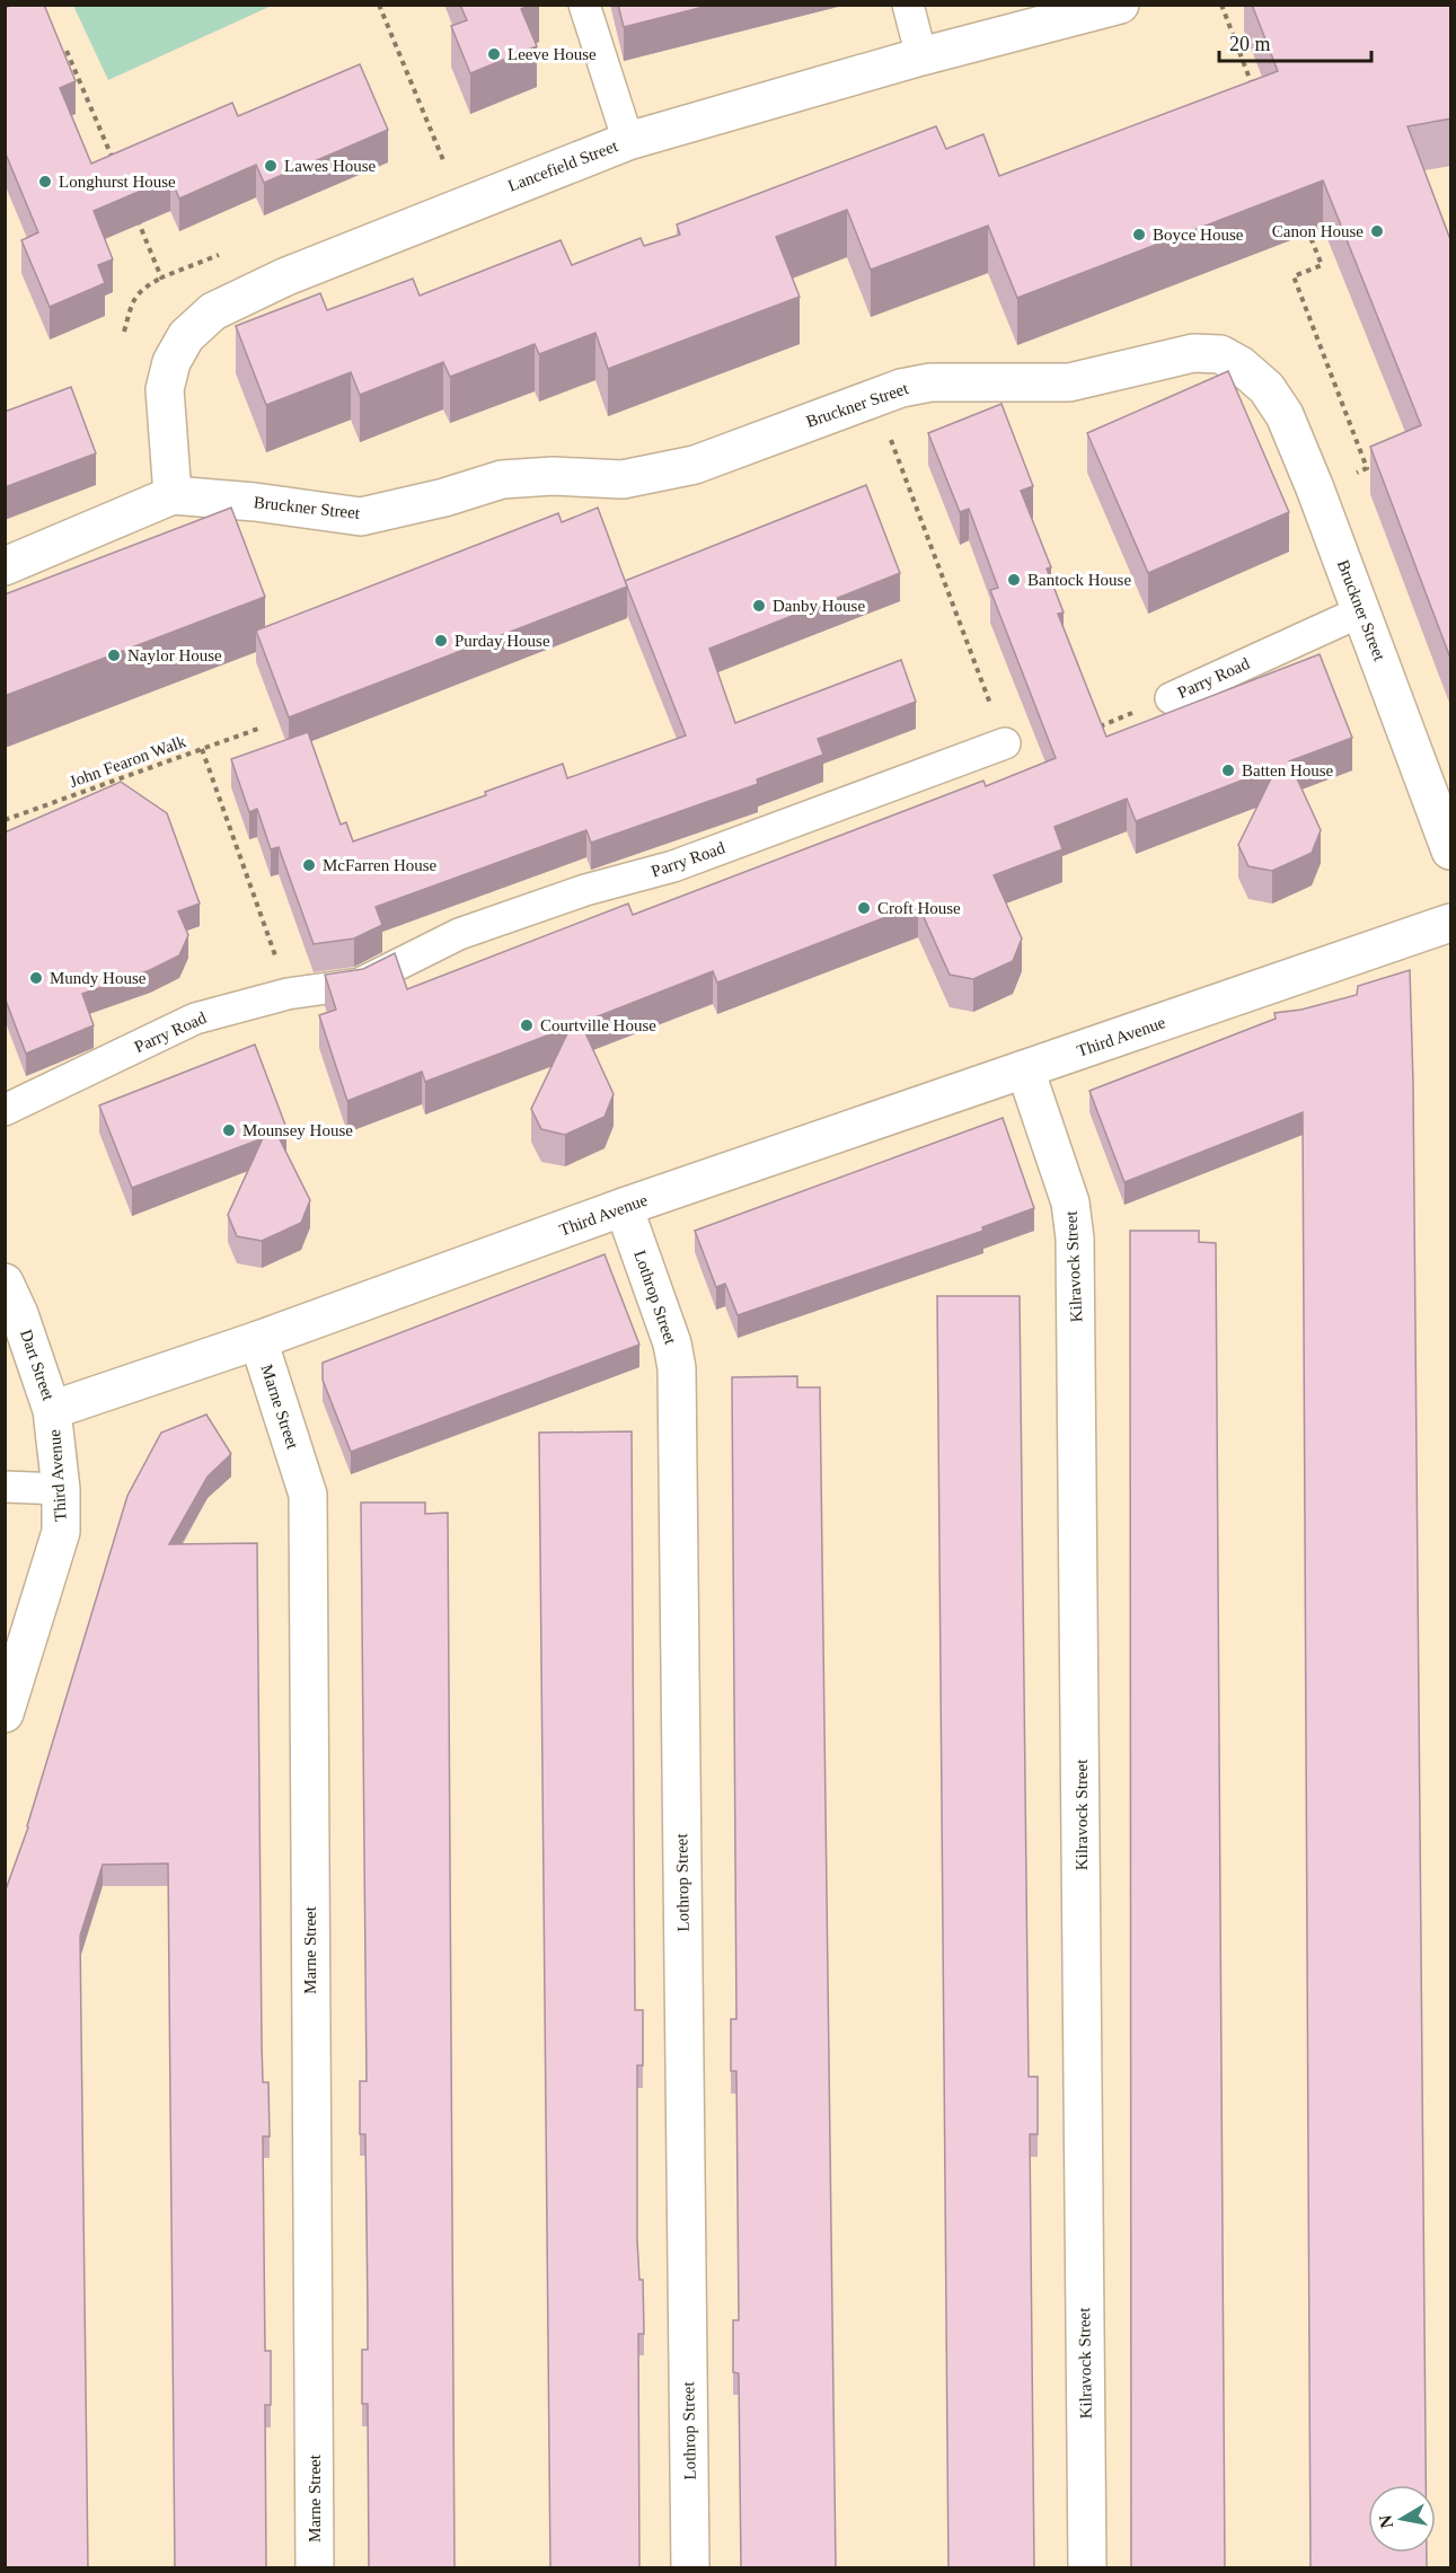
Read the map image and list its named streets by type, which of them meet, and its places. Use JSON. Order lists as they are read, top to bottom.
{
  "streets": {
    "street": [
      "Lancefield Street",
      "Bruckner Street",
      "Third Avenue",
      "Kilravock Street",
      "Lothrop Street",
      "Dart Street",
      "Marne Street"
    ],
    "lane": ["Parry Road"],
    "path": ["John Fearon Walk"]
  },
  "crossings": [
    ["Lancefield Street", "Bruckner Street"],
    ["Bruckner Street", "Parry Road"],
    ["Third Avenue", "Kilravock Street"],
    ["Third Avenue", "Lothrop Street"],
    ["Third Avenue", "Dart Street"],
    ["Third Avenue", "Marne Street"]
  ],
  "places": [
    "Leeve House",
    "Lawes House",
    "Longhurst House",
    "Canon House",
    "Boyce House",
    "Bantock House",
    "Danby House",
    "Purday House",
    "Naylor House",
    "Batten House",
    "McFarren House",
    "Croft House",
    "Mundy House",
    "Courtville House",
    "Mounsey House"
  ],
  "scale_bar": "20 m",
  "north": "left"
}
